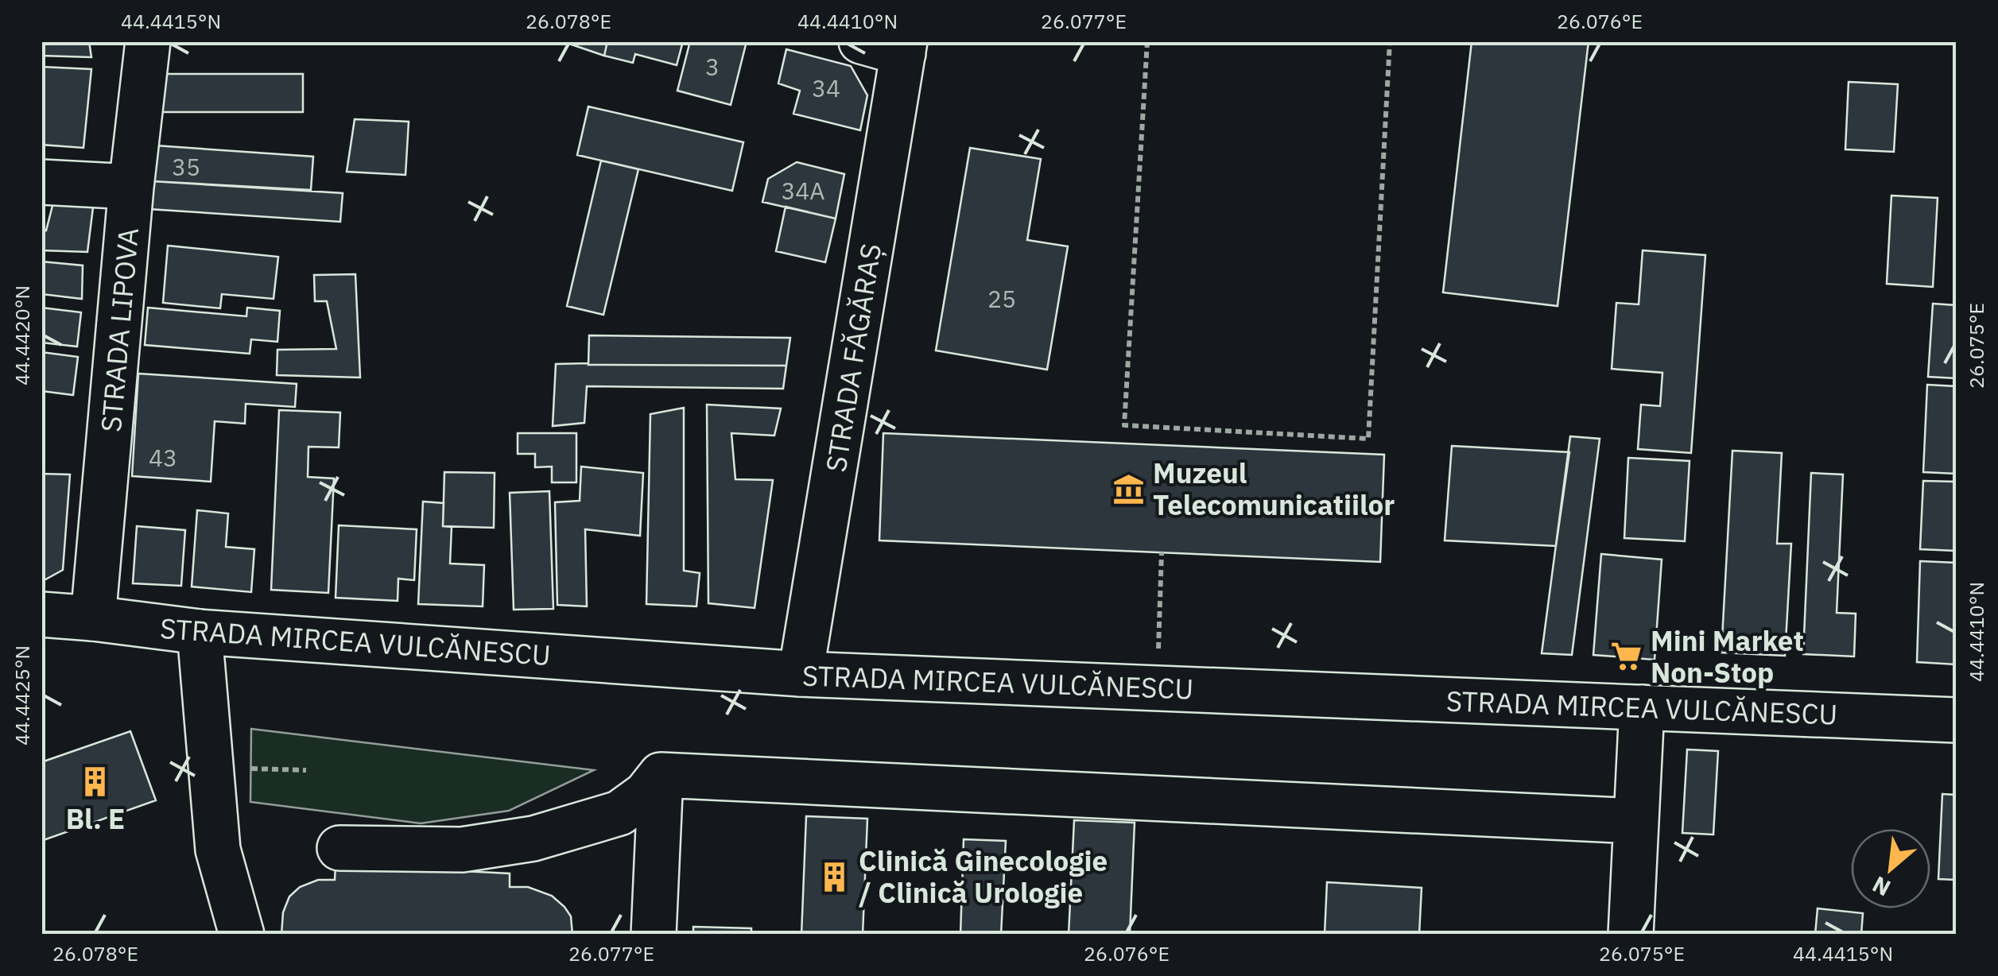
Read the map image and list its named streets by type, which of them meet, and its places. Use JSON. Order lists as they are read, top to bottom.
{
  "streets": {
    "main road": ["STRADA LIPOVA", "STRADA FĂGĂRAȘ", "STRADA MIRCEA VULCĂNESCU"]
  },
  "crossings": [
    ["STRADA LIPOVA", "STRADA MIRCEA VULCĂNESCU"],
    ["STRADA FĂGĂRAȘ", "STRADA MIRCEA VULCĂNESCU"]
  ],
  "places": {
    "museum": ["Muzeul Telecomunicatiilor"],
    "supermarket": ["Mini Market Non-Stop"],
    "building": ["Bl. E", "Clinică Ginecologie / Clinică Urologie"]
  },
  "house_numbers": [
    "3",
    "34",
    "35",
    "34A",
    "25",
    "43"
  ],
  "north": "bottom left",
  "coordinates": [
    "44.4415°N",
    "26.078°E",
    "44.4410°N",
    "26.077°E",
    "26.076°E",
    "44.4420°N",
    "26.075°E",
    "44.4425°N"
  ]
}
